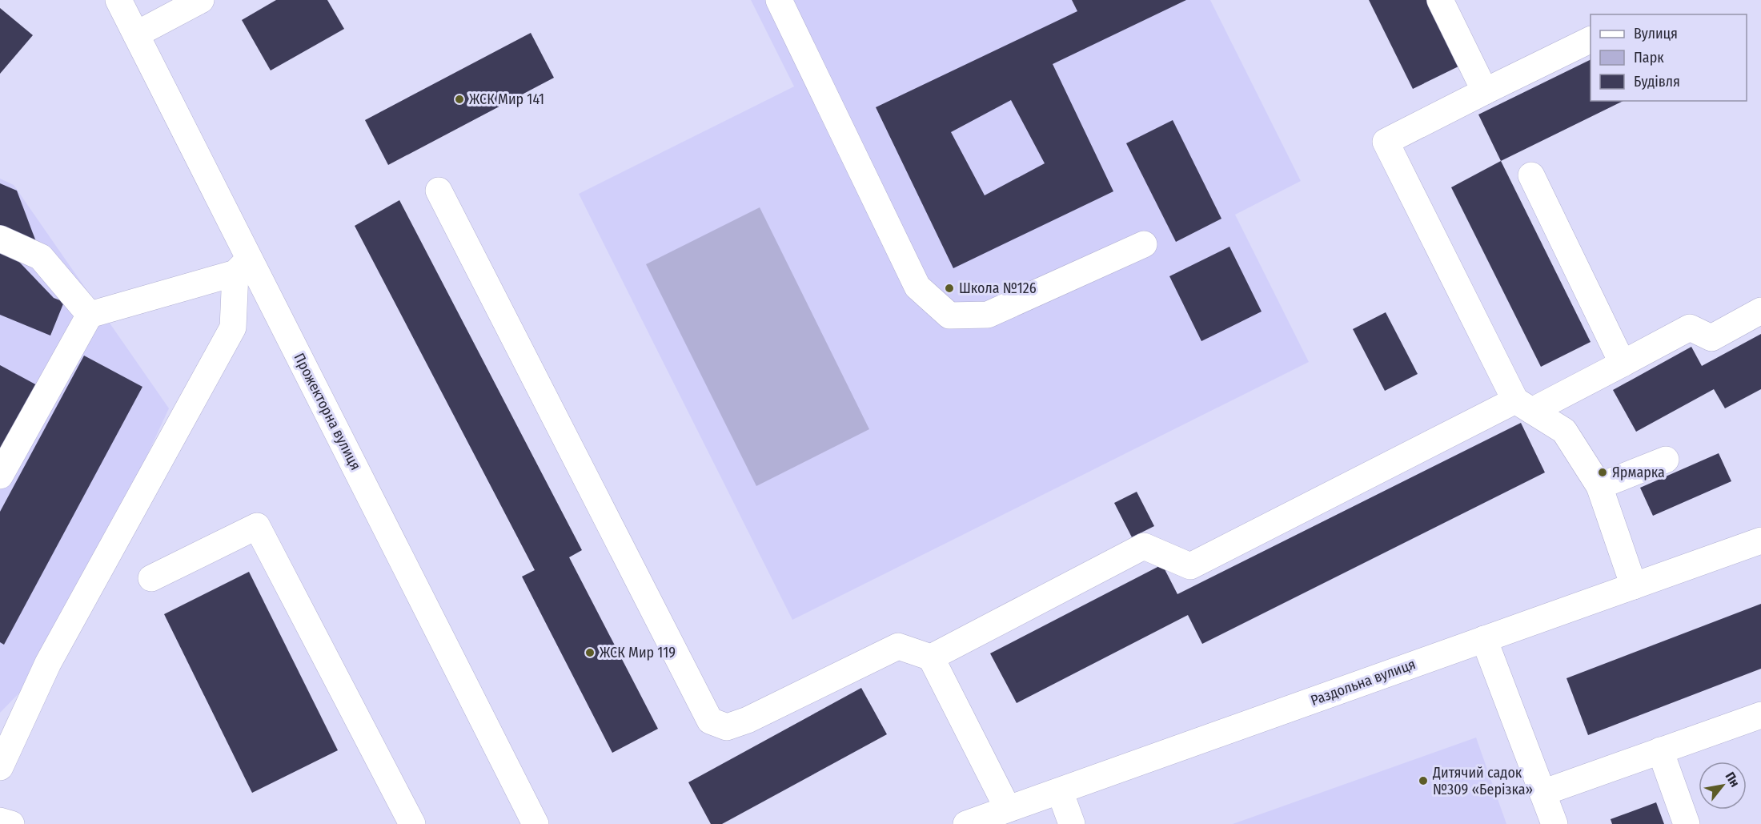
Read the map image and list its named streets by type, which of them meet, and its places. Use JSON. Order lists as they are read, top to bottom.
{
  "streets": {
    "street": ["Прожекторна вулиця", "Раздольна вулиця"]
  },
  "places": [
    "ЖСК Мир 141",
    "Школа №126",
    "Ярмарка",
    "ЖСК Мир 119",
    "Дитячий садок №309 «Берізка»"
  ],
  "legend": ["Вулиця", "Парк", "Будівля"],
  "north": "top right"
}
